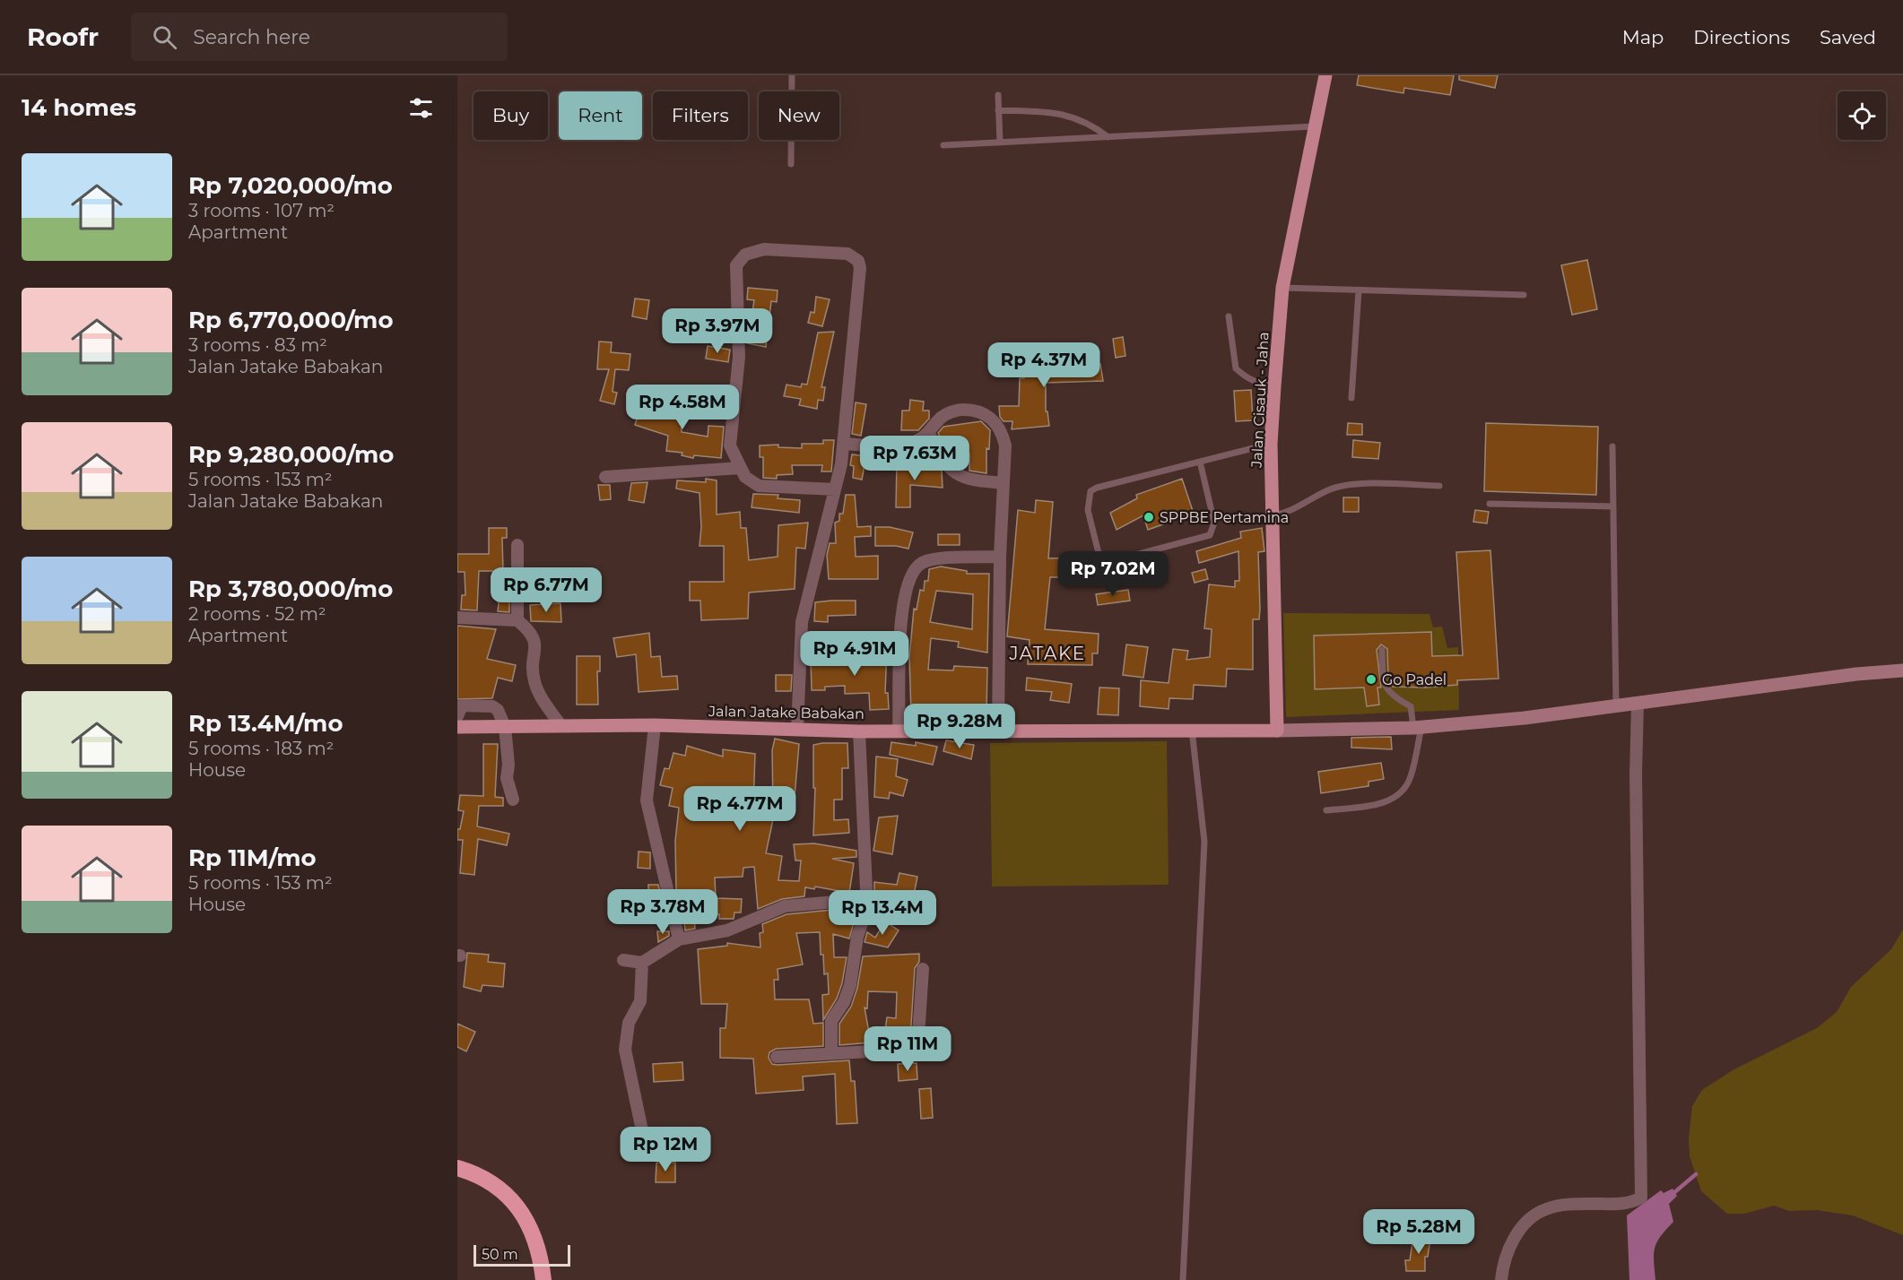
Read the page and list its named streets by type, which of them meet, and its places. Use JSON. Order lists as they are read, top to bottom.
{
  "streets": {
    "main road": ["Jalan Cisauk - Jaha", "Jalan Jatake Babakan"]
  },
  "crossings": [
    ["Jalan Cisauk - Jaha", "Jalan Jatake Babakan"]
  ],
  "districts": ["JATAKE"],
  "places": ["SPPBE Pertamina", "Go Padel"],
  "scale_bar": "50 m",
  "page": {
    "header": "Roofr",
    "search": "Search here",
    "nav": ["Map", "Directions", "Saved"],
    "heading": "14 homes",
    "chip": [
      "Buy",
      "Rent",
      "Filters",
      "New"
    ],
    "list": [
      {
        "name": "Rp 7,020,000/mo",
        "note": "3 rooms · 107 m² · Apartment"
      },
      {
        "name": "Rp 6,770,000/mo",
        "note": "3 rooms · 83 m² · Jalan Jatake Babakan"
      },
      {
        "name": "Rp 9,280,000/mo",
        "note": "5 rooms · 153 m² · Jalan Jatake Babakan"
      },
      {
        "name": "Rp 3,780,000/mo",
        "note": "2 rooms · 52 m² · Apartment"
      },
      {
        "name": "Rp 13.4M/mo",
        "note": "5 rooms · 183 m² · House"
      },
      {
        "name": "Rp 11M/mo",
        "note": "5 rooms · 153 m² · House"
      }
    ],
    "price": [
      "Rp 3.97M",
      "Rp 4.37M",
      "Rp 4.58M",
      "Rp 7.63M",
      "Rp 7.02M",
      "Rp 6.77M",
      "Rp 4.91M",
      "Rp 9.28M",
      "Rp 4.77M",
      "Rp 3.78M",
      "Rp 13.4M",
      "Rp 11M",
      "Rp 12M",
      "Rp 5.28M"
    ],
    "scale": "50 m"
  }
}
